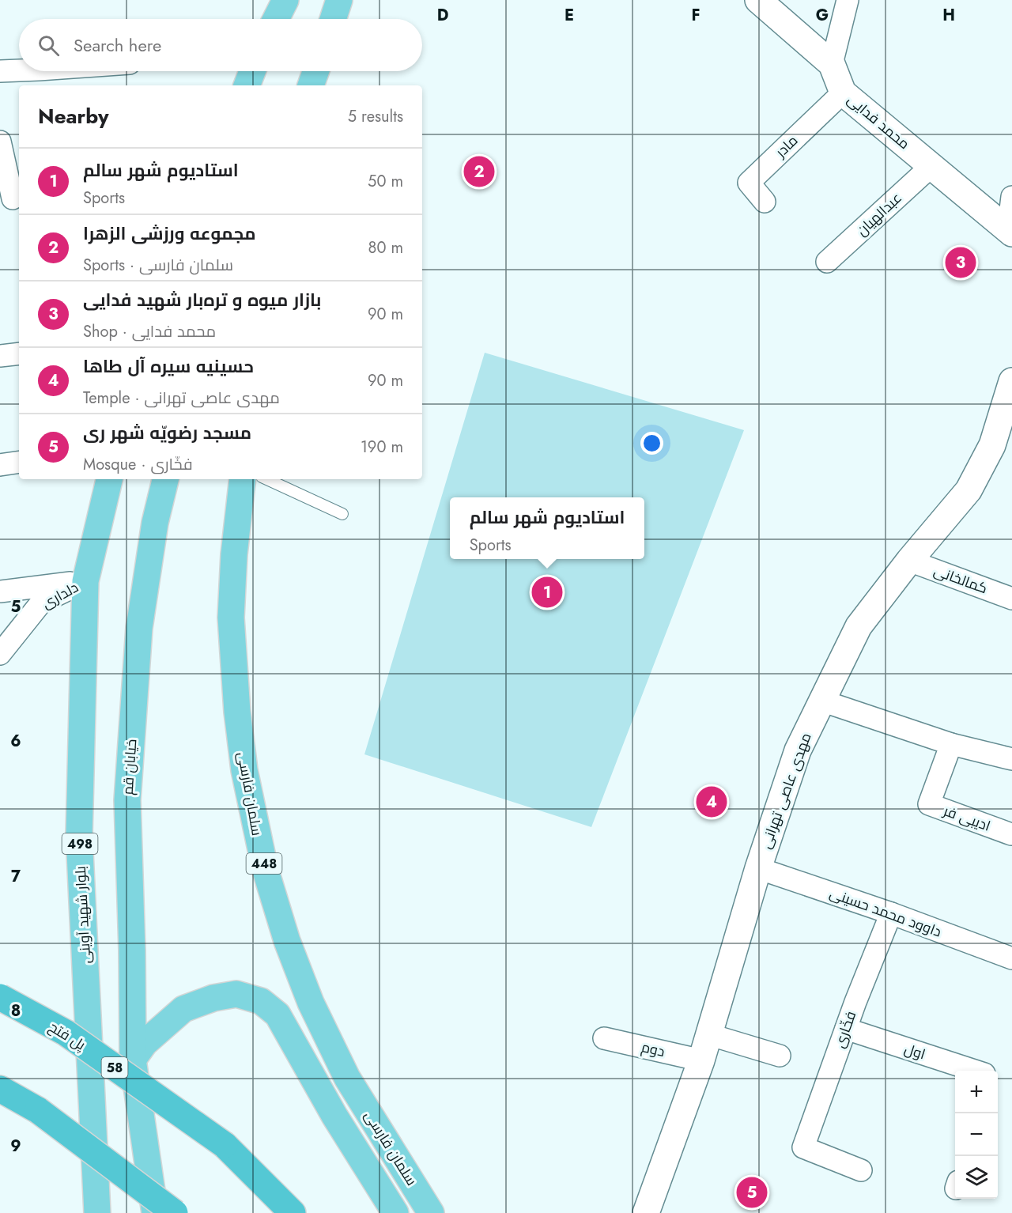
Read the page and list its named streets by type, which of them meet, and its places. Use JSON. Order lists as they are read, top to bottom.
{
  "streets": {
    "highway": ["پل فتح", "58"],
    "main road": [
      "خیابان قم",
      "سلمان فارسی",
      "498",
      "448",
      "بلوار شهید آوینی"
    ],
    "street": [
      "محمد فدایی",
      "مادر",
      "عبدالهیان",
      "کمالخانی",
      "دلداری",
      "مهدی عاصی تهرانی",
      "ادیبی فر",
      "داوود محمد حسینی",
      "فخّاری",
      "دوم",
      "اول"
    ]
  },
  "crossings": [
    ["محمد فدایی", "مادر"],
    ["محمد فدایی", "عبدالهیان"],
    ["کمالخانی", "مهدی عاصی تهرانی"],
    ["دلداری", "بلوار شهید آوینی"],
    ["مهدی عاصی تهرانی", "داوود محمد حسینی"],
    ["مهدی عاصی تهرانی", "دوم"],
    ["داوود محمد حسینی", "فخّاری"],
    ["فخّاری", "اول"]
  ],
  "page": {
    "search": "Search here",
    "heading": ["Nearby", "5 results"],
    "list": [
      {
        "mark": "1",
        "name": "استادیوم شهر سالم",
        "note": "Sports",
        "value": "50 m"
      },
      {
        "mark": "2",
        "name": "مجموعه ورزشی الزهرا",
        "note": "Sports · سلمان فارسی",
        "value": "80 m"
      },
      {
        "mark": "3",
        "name": "بازار میوه و تره‌بار شهید فدایی",
        "note": "Shop · محمد فدایی",
        "value": "90 m"
      },
      {
        "mark": "4",
        "name": "حسینیه سیره آل طاها",
        "note": "Temple · مهدی عاصی تهرانی",
        "value": "90 m"
      },
      {
        "mark": "5",
        "name": "مسجد رضویّه شهر ری",
        "note": "Mosque · فخّاری",
        "value": "190 m"
      }
    ],
    "pins": [
      "2",
      "3",
      "1",
      "4",
      "5"
    ],
    "popup": ["استادیوم شهر سالم", "Sports"],
    "map_buttons": ["+", "−"]
  },
  "grid": {
    "columns": [
      "D",
      "E",
      "F",
      "G",
      "H"
    ],
    "rows": [
      "5",
      "6",
      "7",
      "8",
      "9"
    ]
  }
}
